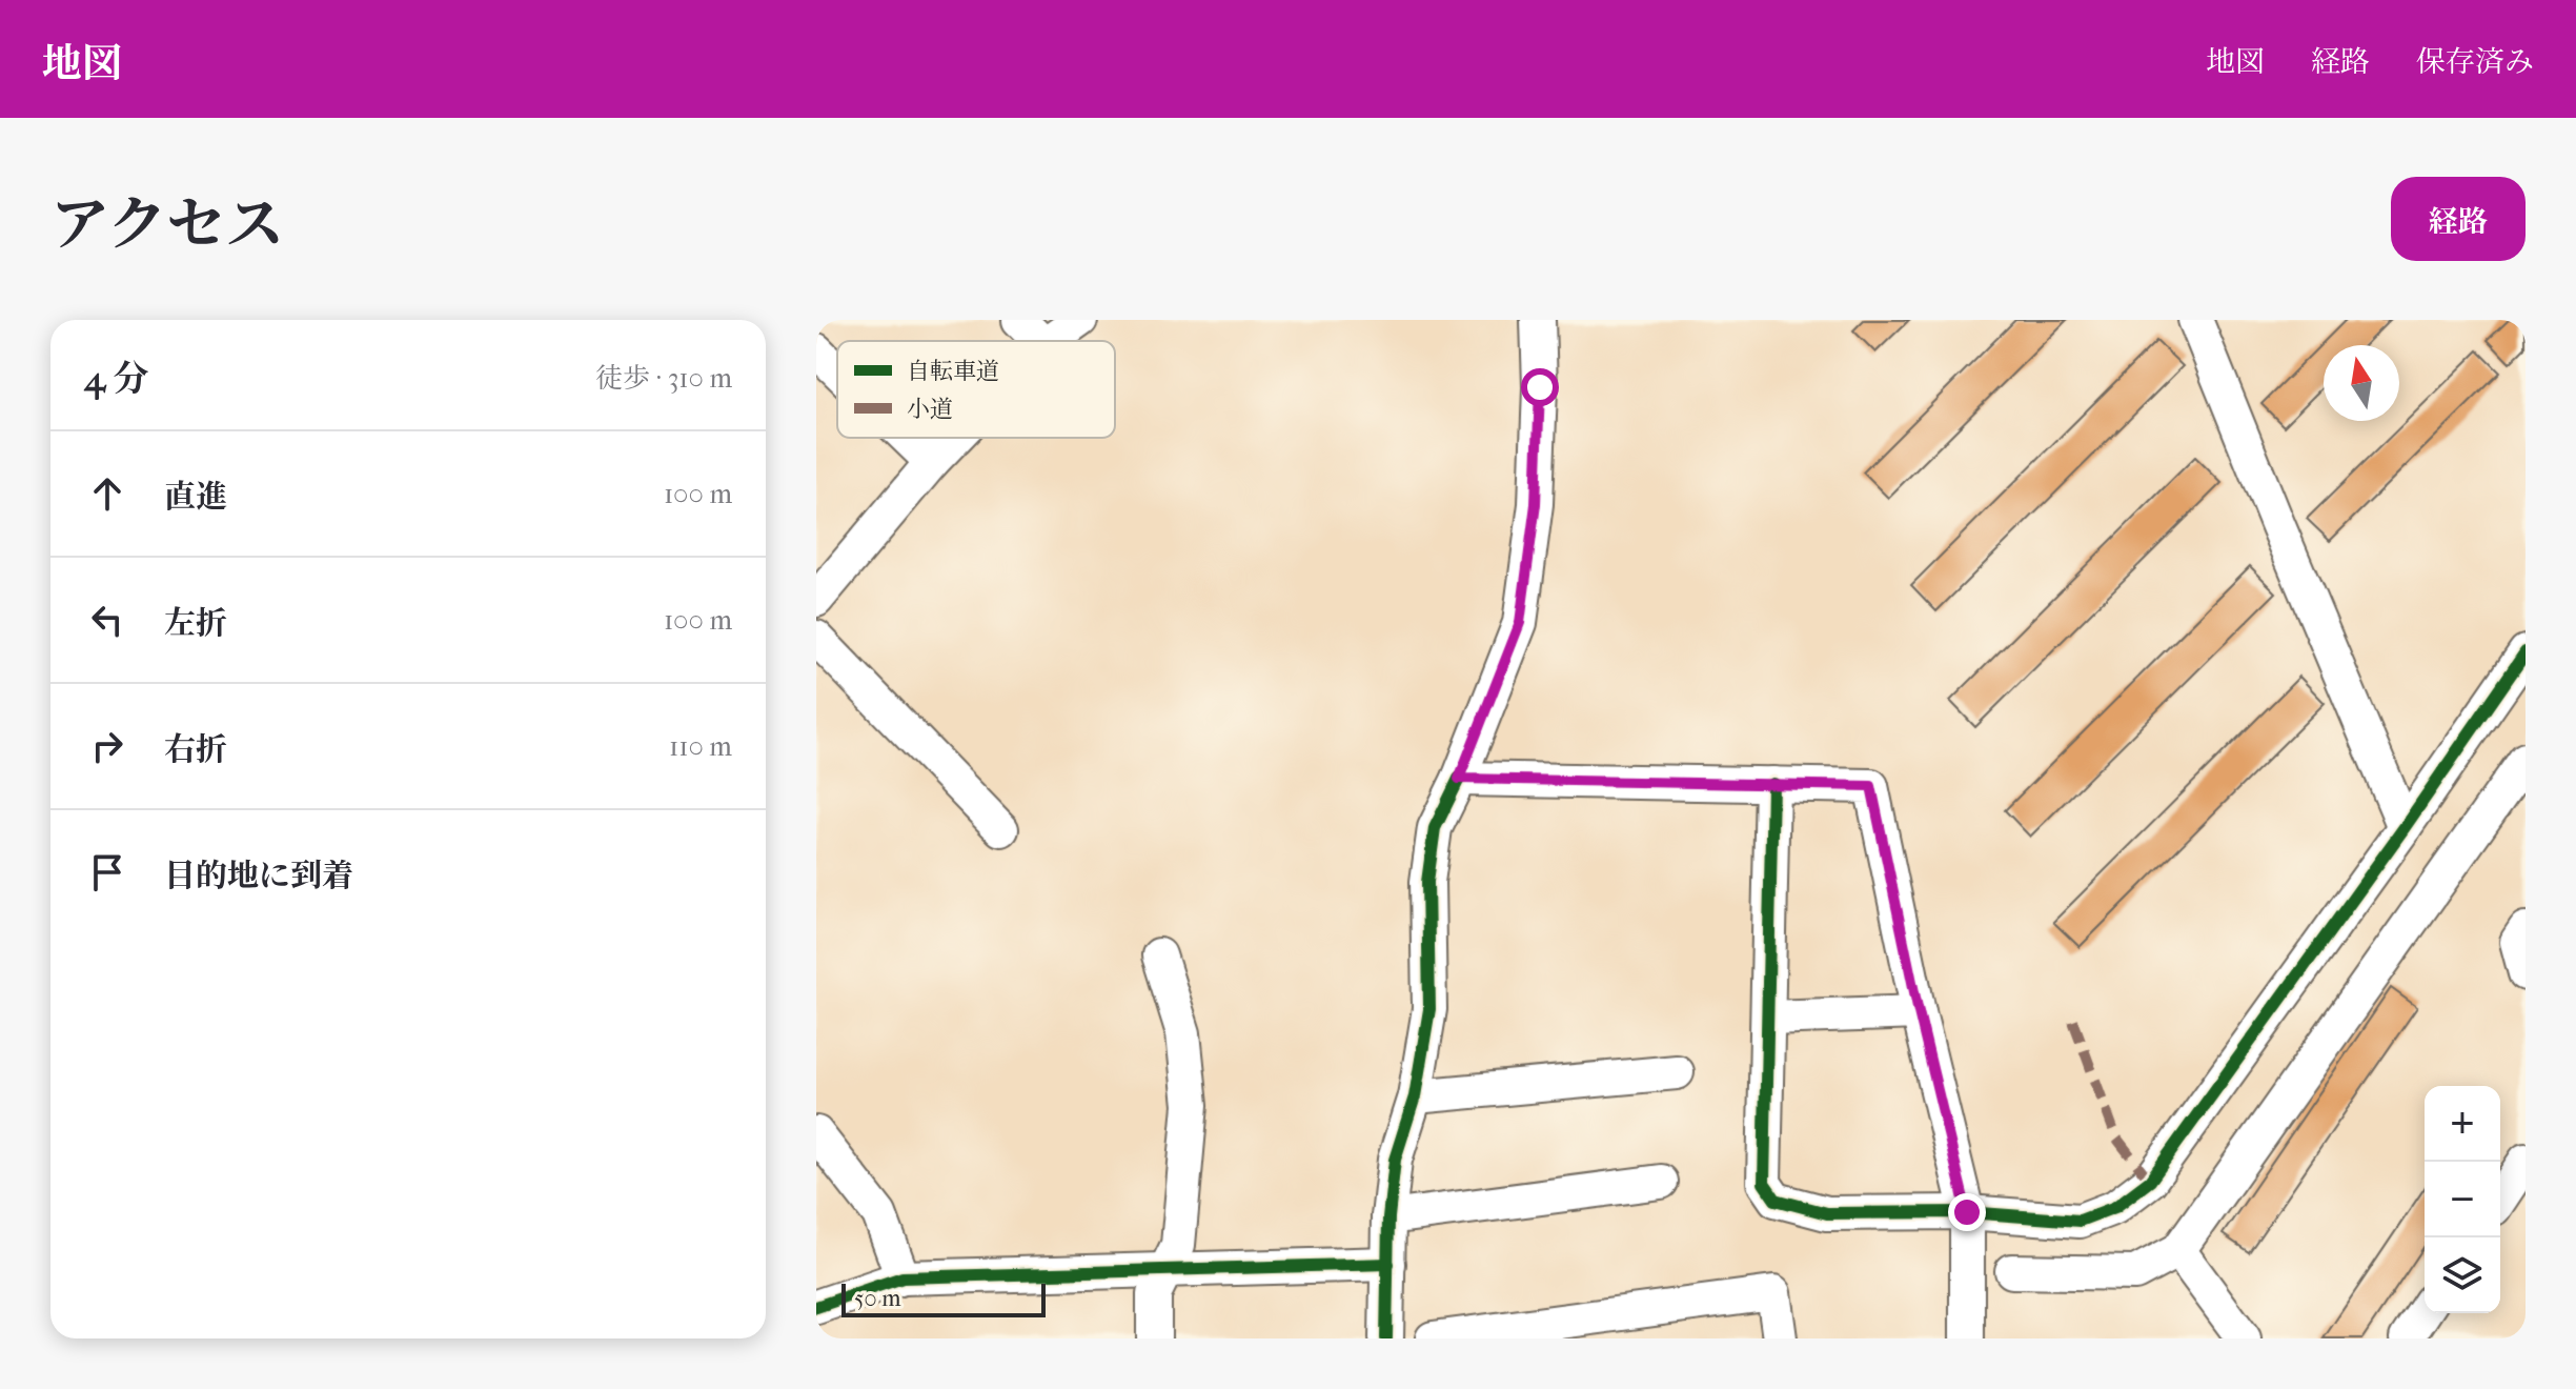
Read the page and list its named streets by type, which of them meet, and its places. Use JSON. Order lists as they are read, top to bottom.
{
  "legend": ["自転車道", "小道"],
  "scale_bar": "50 m",
  "north": "top",
  "page": {
    "header": "地図",
    "nav": ["地図", "経路", "保存済み"],
    "title": "アクセス",
    "buttons": "経路",
    "heading": ["4 分", "徒歩 · 310 m"],
    "list": [
      ["直進", "100 m"],
      ["左折", "100 m"],
      ["右折", "110 m"],
      "目的地に到着"
    ],
    "map_buttons": ["+", "−"],
    "scale": "50 m"
  }
}
